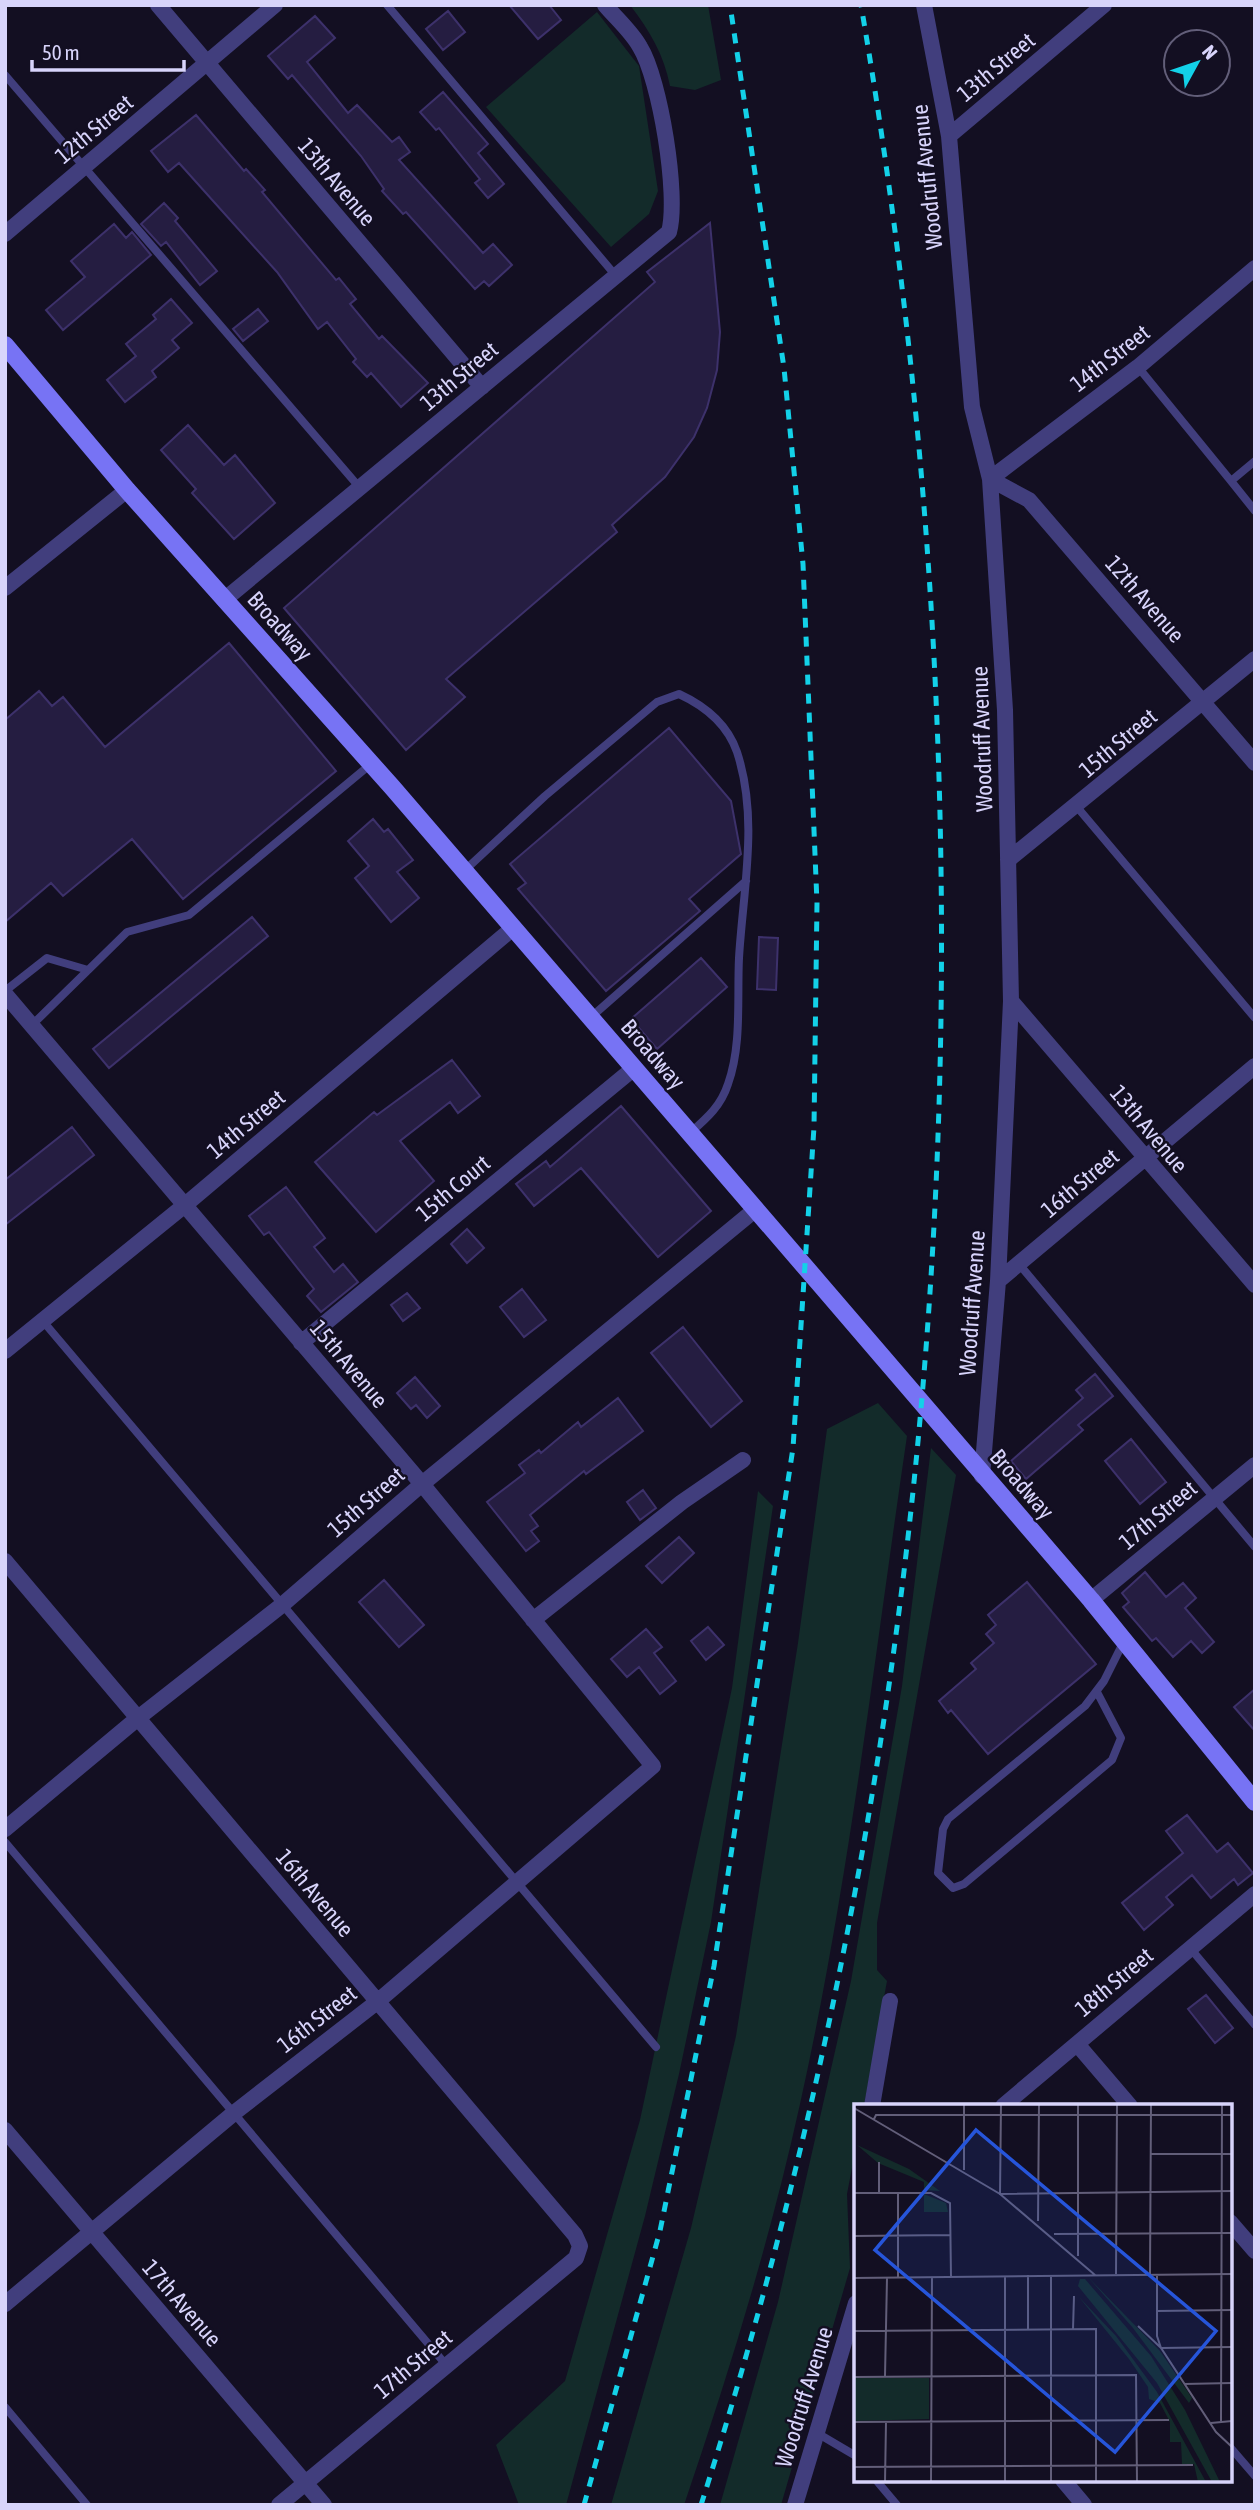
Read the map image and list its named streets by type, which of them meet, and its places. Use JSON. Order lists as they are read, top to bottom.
{
  "streets": {
    "main road": ["Broadway"],
    "street": [
      "13th Street",
      "12th Street",
      "Woodruff Avenue",
      "13th Avenue",
      "14th Street",
      "12th Avenue",
      "15th Street",
      "16th Street",
      "15th Court",
      "15th Avenue",
      "17th Street",
      "16th Avenue",
      "18th Street",
      "17th Avenue"
    ]
  },
  "crossings": [
    ["13th Street", "Woodruff Avenue"],
    ["13th Street", "13th Avenue"],
    ["13th Street", "Broadway"],
    ["12th Street", "13th Avenue"],
    ["Woodruff Avenue", "13th Avenue"],
    ["Woodruff Avenue", "14th Street"],
    ["Woodruff Avenue", "12th Avenue"],
    ["Woodruff Avenue", "Broadway"],
    ["Woodruff Avenue", "15th Street"],
    ["Woodruff Avenue", "16th Street"],
    ["13th Avenue", "16th Street"],
    ["14th Street", "12th Avenue"],
    ["14th Street", "Broadway"],
    ["14th Street", "15th Avenue"],
    ["12th Avenue", "15th Street"],
    ["Broadway", "15th Street"],
    ["Broadway", "15th Court"],
    ["Broadway", "17th Street"],
    ["15th Street", "15th Avenue"],
    ["15th Street", "16th Avenue"],
    ["16th Street", "15th Avenue"],
    ["16th Street", "16th Avenue"],
    ["16th Street", "17th Avenue"],
    ["15th Court", "15th Avenue"],
    ["17th Street", "16th Avenue"],
    ["17th Street", "17th Avenue"]
  ],
  "scale_bar": "50 m",
  "north": "top right"
}
